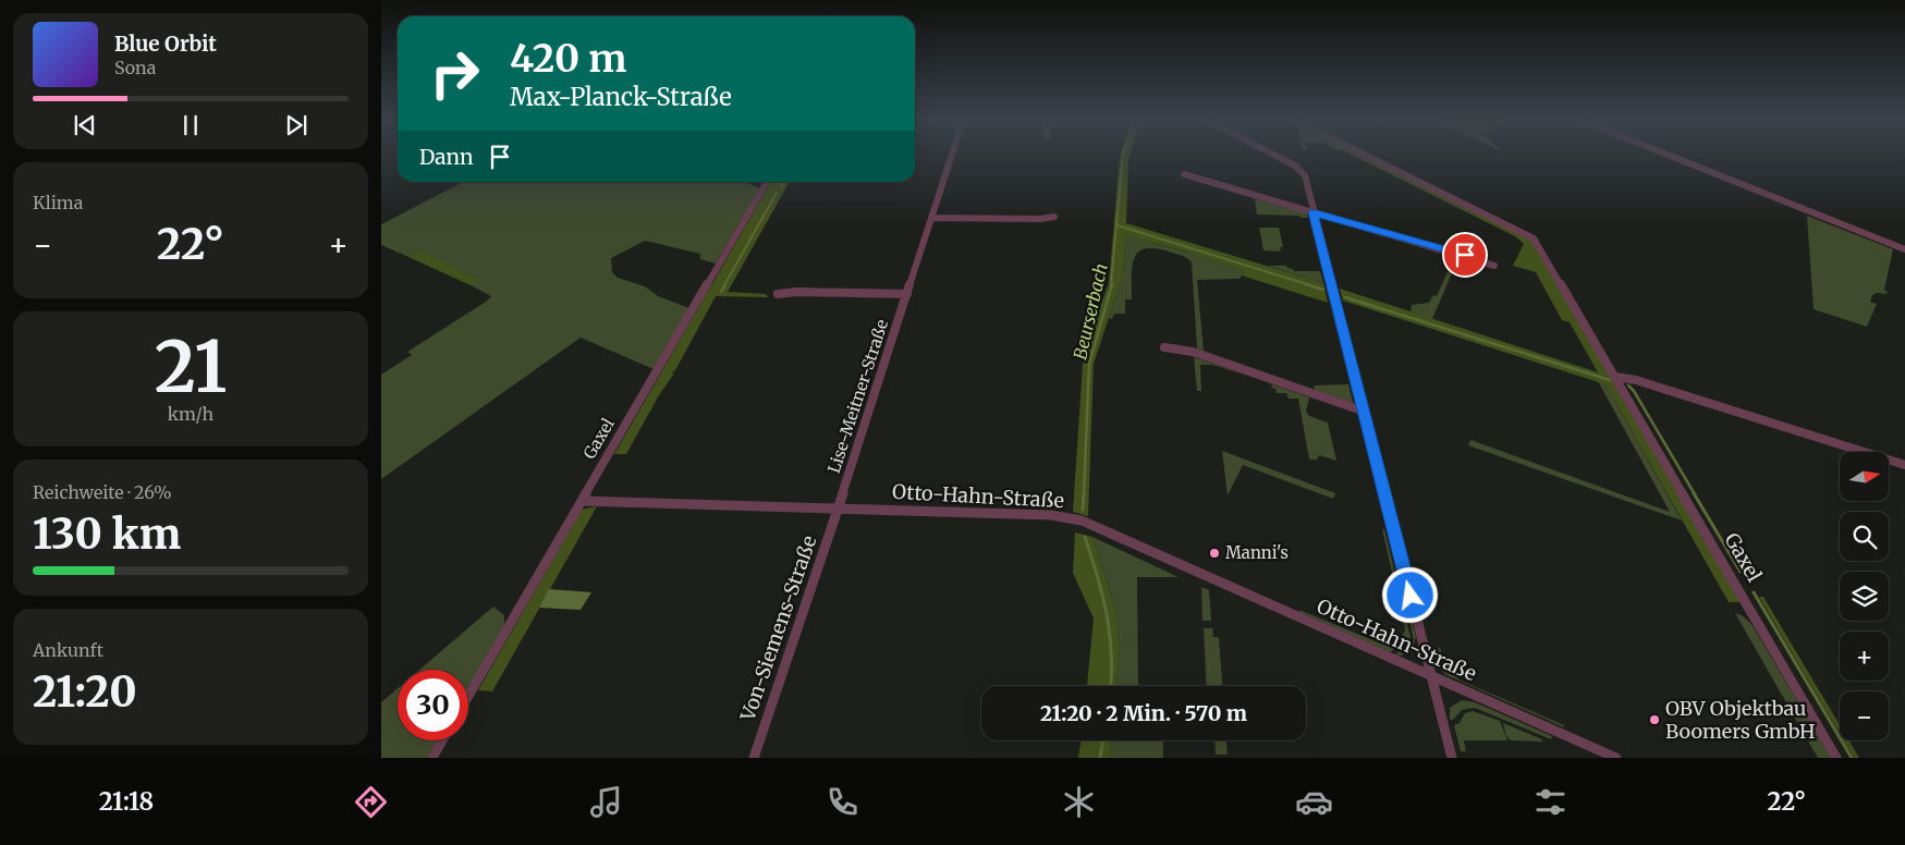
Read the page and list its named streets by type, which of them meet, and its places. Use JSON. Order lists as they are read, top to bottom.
{
  "streets": {
    "street": [
      "Lise-Meitner-Straße",
      "Gaxel",
      "Otto-Hahn-Straße",
      "Von-Siemens-Straße"
    ]
  },
  "crossings": [
    ["Lise-Meitner-Straße", "Otto-Hahn-Straße"],
    ["Lise-Meitner-Straße", "Von-Siemens-Straße"],
    ["Gaxel", "Otto-Hahn-Straße"],
    ["Otto-Hahn-Straße", "Von-Siemens-Straße"]
  ],
  "water": ["Beurserbach"],
  "places": ["Manni's", "OBV Objektbau Boomers GmbH"],
  "north": "right",
  "page": {
    "turn": ["420 m", "Max-Planck-Straße"],
    "song": ["Blue Orbit", "Sona"],
    "then": "Dann",
    "tile": [
      "Klima",
      ["21", "km/h"],
      ["Reichweite · 26%", "130 km"],
      ["Ankunft", "21:20"]
    ],
    "heat": ["−", "22°", "+"],
    "map_buttons": ["+", "−"],
    "limit": "30",
    "trip": "21:20 · 2 Min. · 570 m",
    "tabs": ["21:18", "22°"]
  }
}
